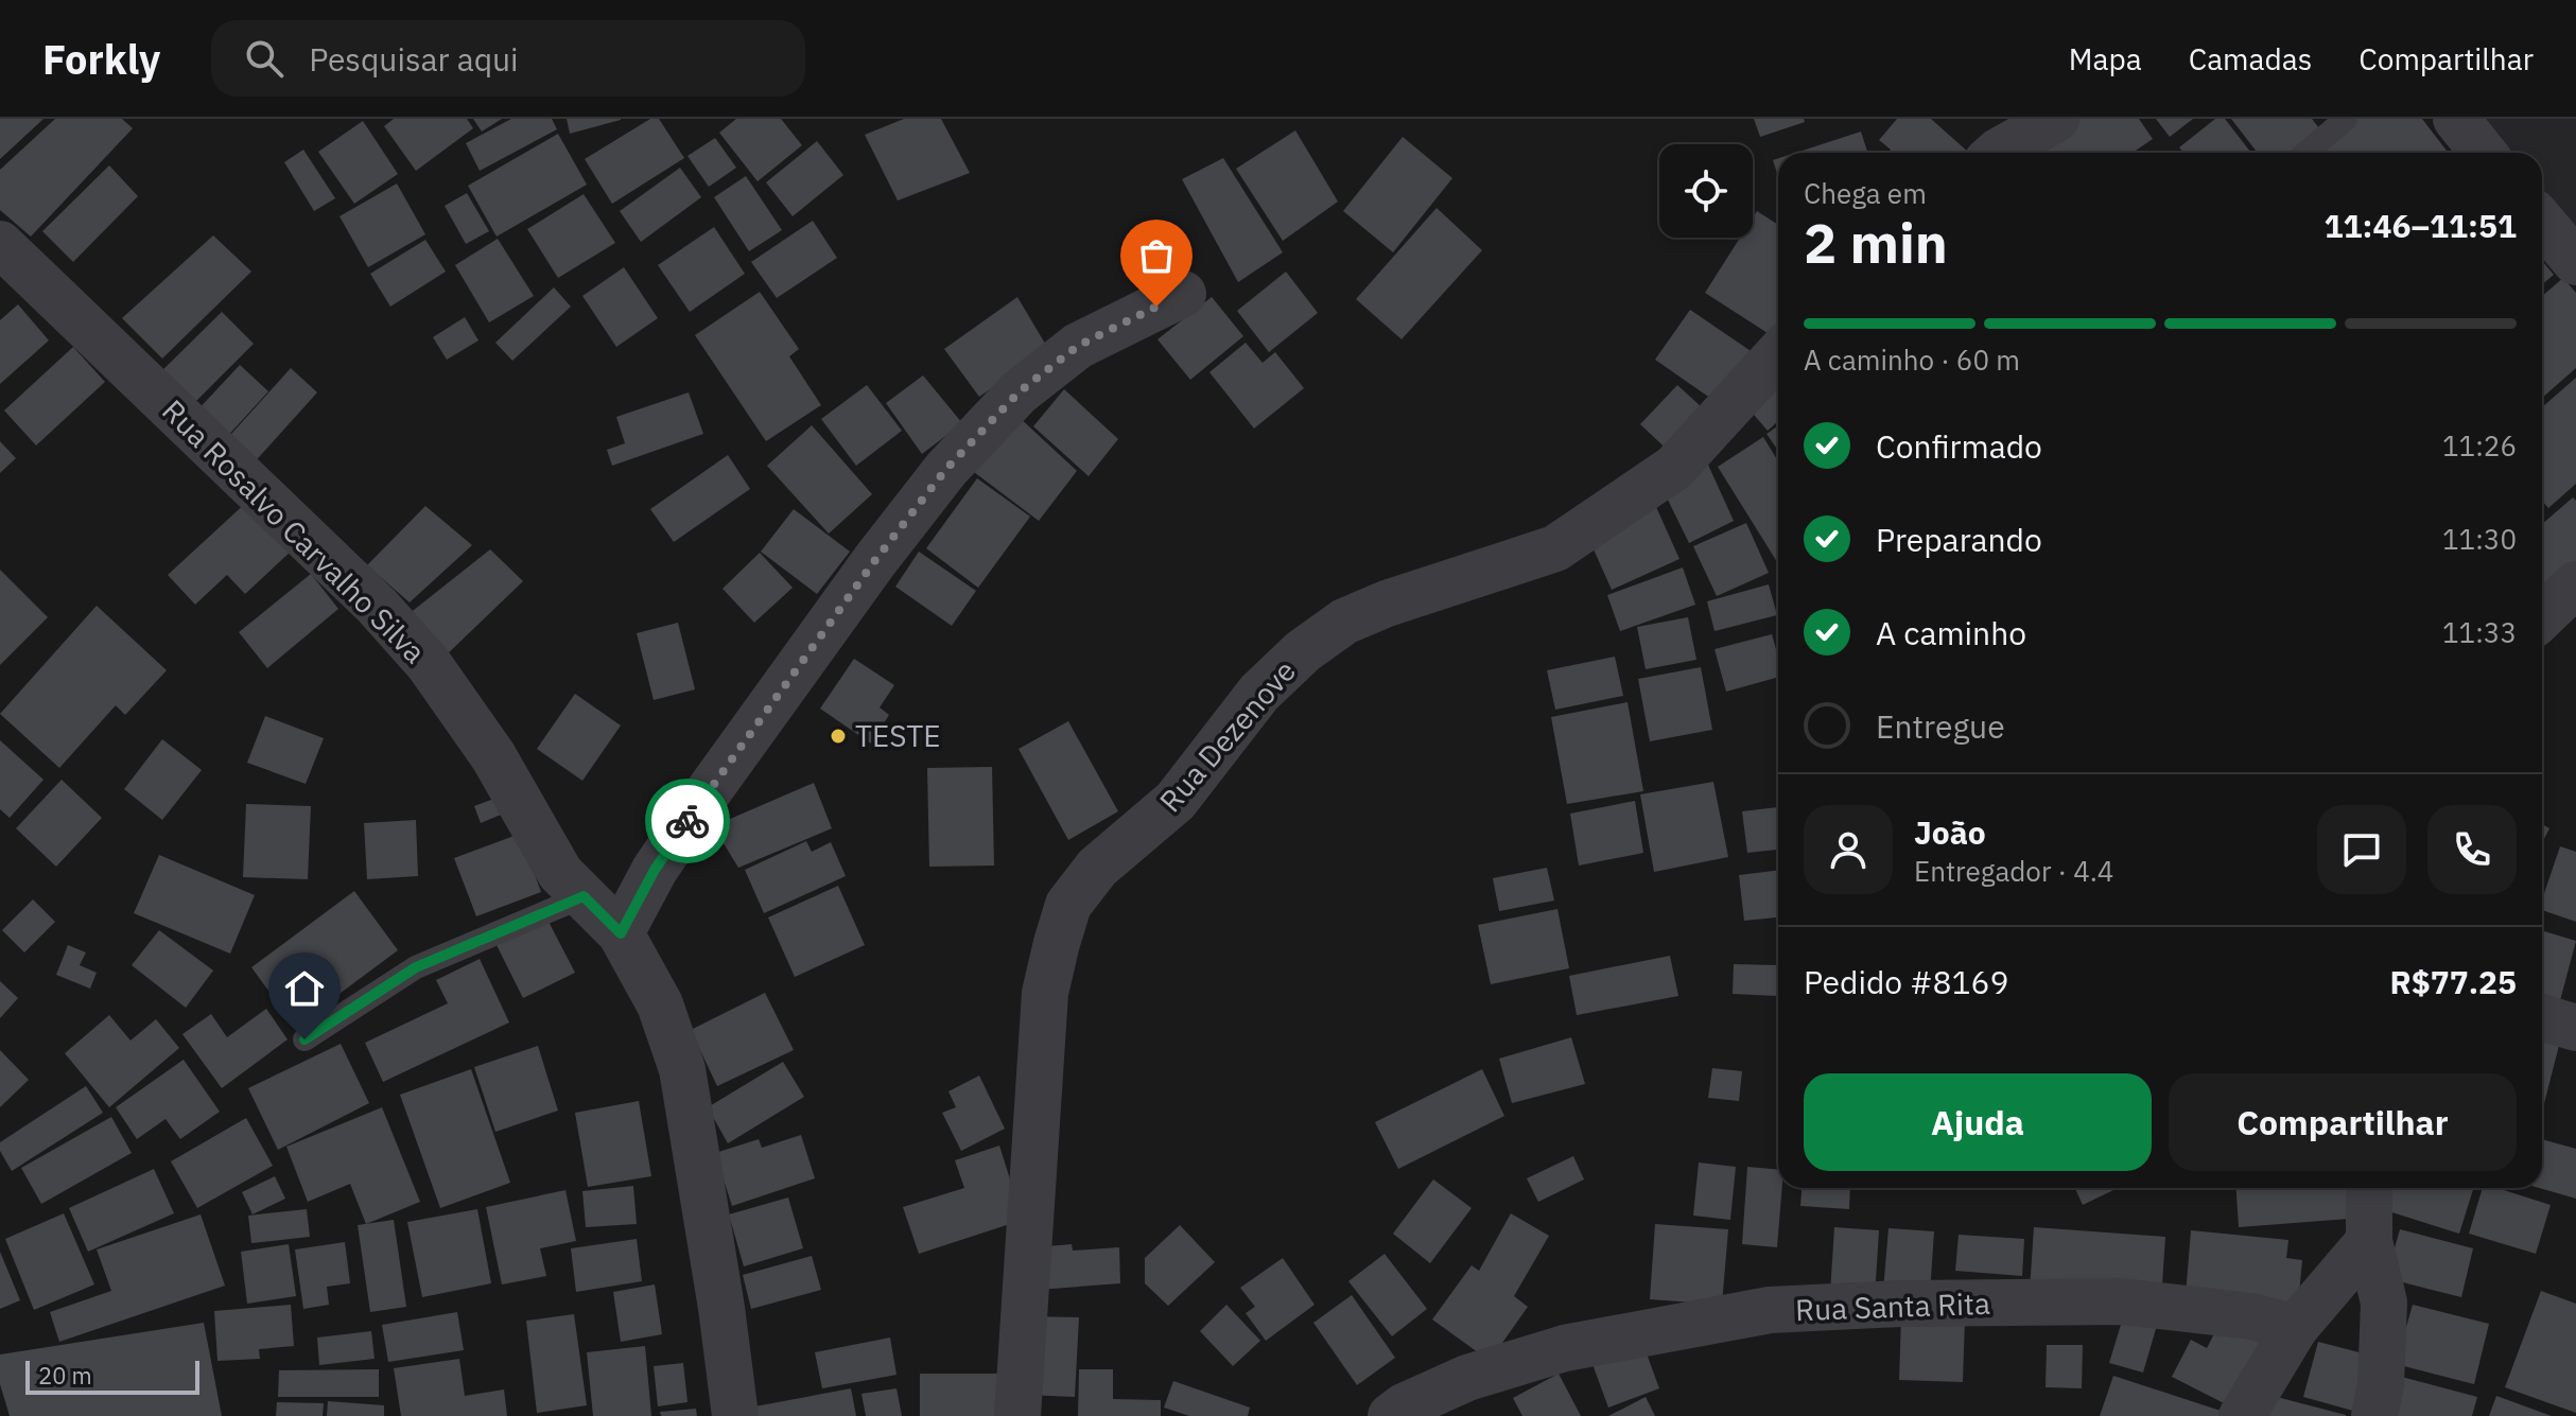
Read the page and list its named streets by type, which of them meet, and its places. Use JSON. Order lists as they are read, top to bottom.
{
  "streets": {
    "street": ["Rua Rosalvo Carvalho Silva", "Rua Dezenove", "Rua Santa Rita"]
  },
  "places": ["TESTE"],
  "scale_bar": "20 m",
  "page": {
    "header": "Forkly",
    "search": "Pesquisar aqui",
    "nav": ["Mapa", "Camadas", "Compartilhar"],
    "heading": ["2 min", "Chega em", "11:46–11:51"],
    "panel": [
      "João",
      "Entregador · 4.4",
      "Pedido #8169",
      "R$77.25"
    ],
    "bar": "A caminho · 60 m",
    "list": [
      ["Confirmado", "11:26"],
      ["Preparando", "11:30"],
      ["A caminho", "11:33"],
      "Entregue"
    ],
    "buttons": ["Ajuda", "Compartilhar"],
    "scale": "20 m"
  }
}
